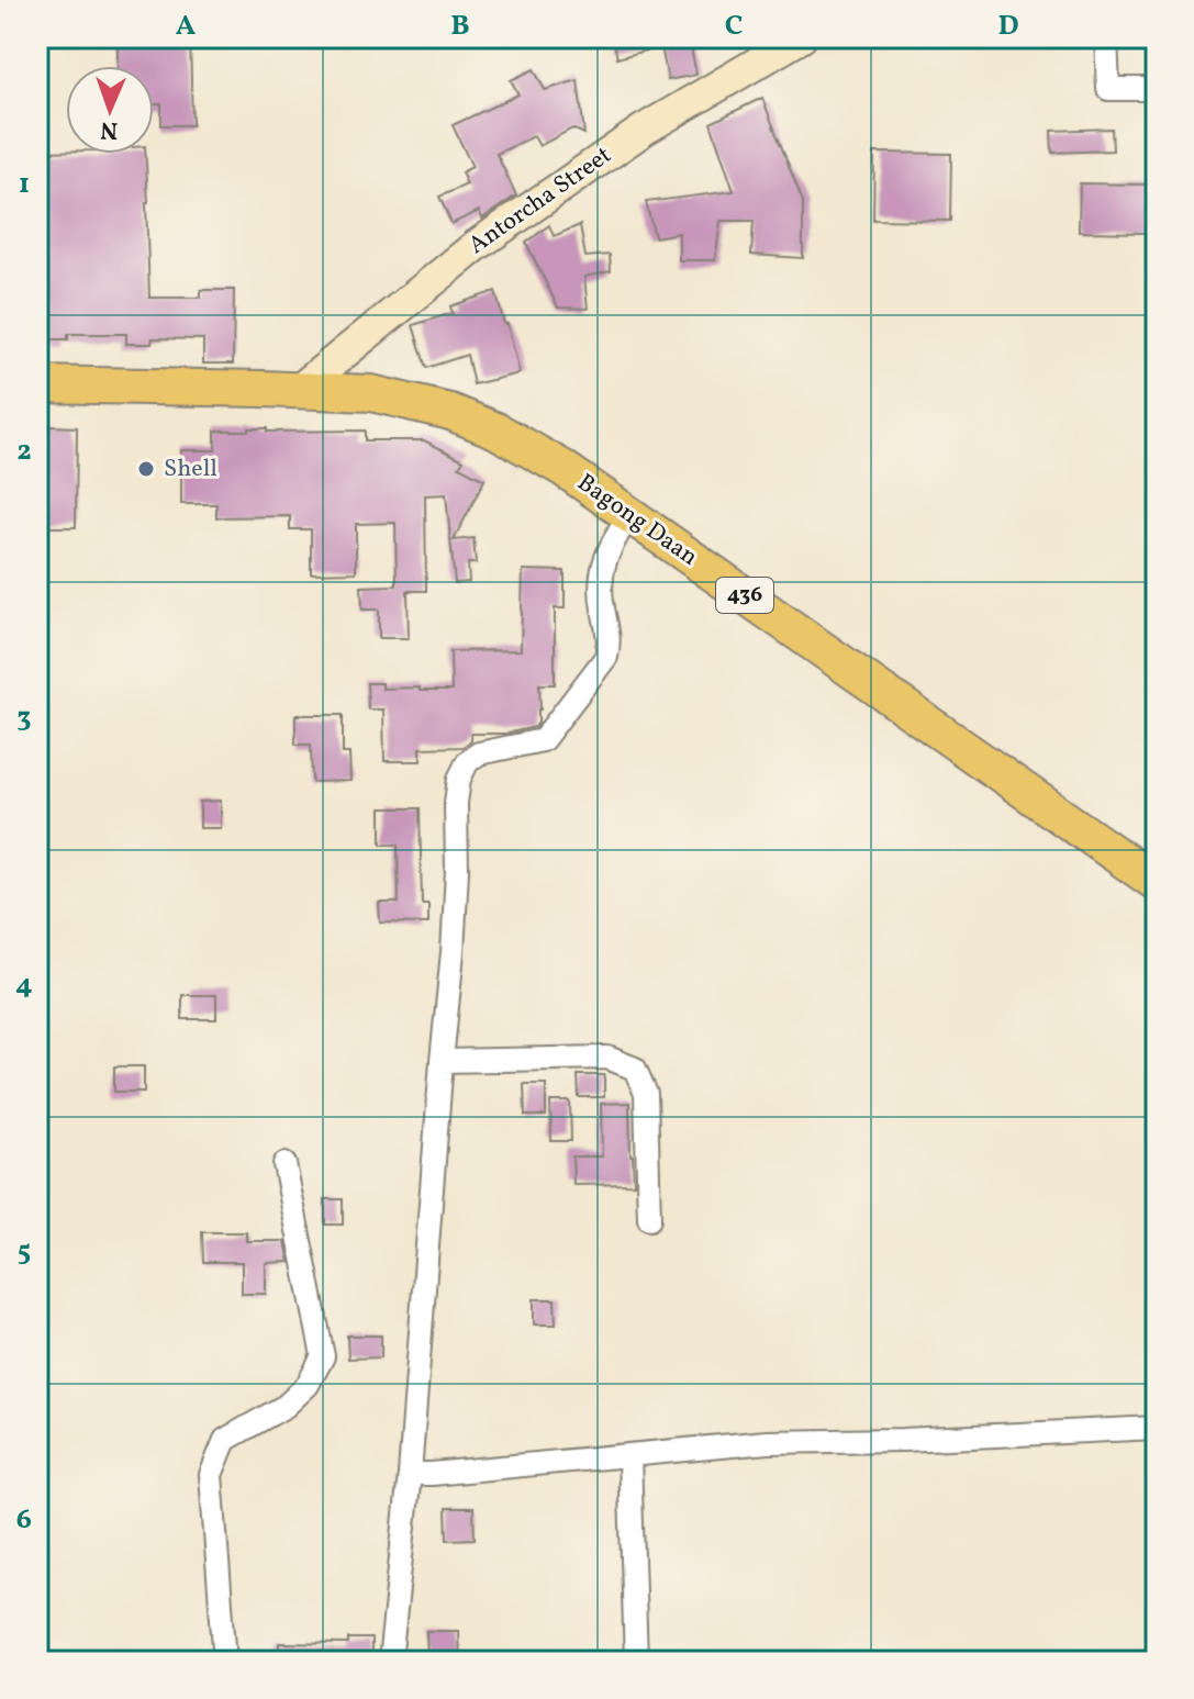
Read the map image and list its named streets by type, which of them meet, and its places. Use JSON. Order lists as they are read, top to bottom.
{
  "streets": {
    "main road": ["Antorcha Street", "Bagong Daan", "436"]
  },
  "crossings": [
    ["Antorcha Street", "Bagong Daan"],
    ["Antorcha Street", "436"],
    ["Bagong Daan", "436"]
  ],
  "places": ["Shell"],
  "north": "bottom",
  "grid": {
    "columns": [
      "A",
      "B",
      "C",
      "D"
    ],
    "rows": [
      "1",
      "2",
      "3",
      "4",
      "5",
      "6"
    ]
  }
}
